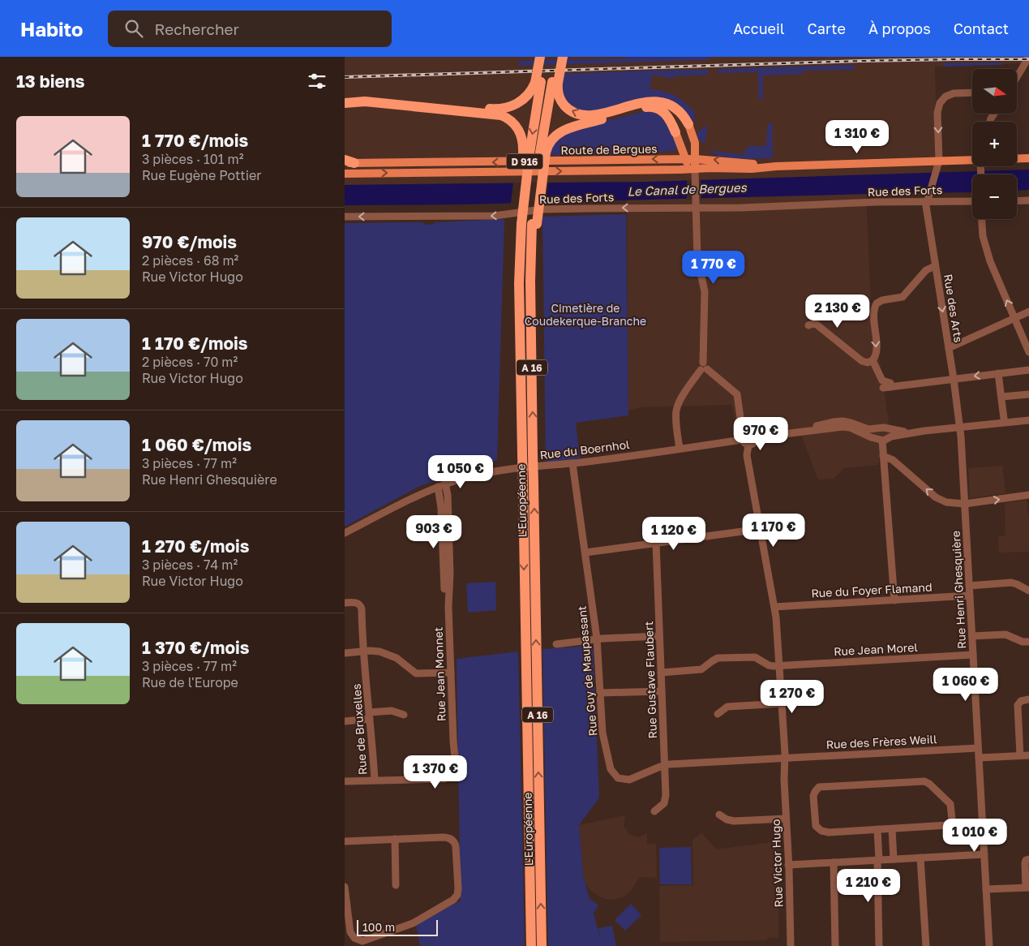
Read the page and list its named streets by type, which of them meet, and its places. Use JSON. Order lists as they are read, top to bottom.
{
  "streets": {
    "highway": ["A 16", "L'Européenne"],
    "main road": ["Route de Bergues", "D 916"],
    "street": [
      "Rue des Forts",
      "Rue des Arts",
      "Rue du Boernhol",
      "Rue du Foyer Flamand",
      "Rue Henri Ghesquière",
      "Rue Jean Morel",
      "Rue Guy de Maupassant",
      "Rue Jean Monnet",
      "Rue Gustave Flaubert",
      "Rue de Bruxelles",
      "Rue des Frères Weill",
      "Rue Victor Hugo"
    ]
  },
  "crossings": [
    ["Route de Bergues", "Rue des Arts"],
    ["Rue des Forts", "Rue des Arts"],
    ["Rue des Arts", "Rue Henri Ghesquière"],
    ["Rue du Boernhol", "Rue Guy de Maupassant"],
    ["Rue du Boernhol", "Rue Jean Monnet"],
    ["Rue du Boernhol", "Rue Victor Hugo"],
    ["Rue du Foyer Flamand", "Rue Henri Ghesquière"],
    ["Rue du Foyer Flamand", "Rue Victor Hugo"],
    ["Rue Henri Ghesquière", "Rue Jean Morel"],
    ["Rue Henri Ghesquière", "Rue des Frères Weill"],
    ["Rue Jean Morel", "Rue Victor Hugo"],
    ["Rue Guy de Maupassant", "Rue Gustave Flaubert"],
    ["Rue Guy de Maupassant", "Rue des Frères Weill"],
    ["Rue Guy de Maupassant", "Rue Victor Hugo"],
    ["Rue Jean Monnet", "Rue de Bruxelles"],
    ["Rue des Frères Weill", "Rue Victor Hugo"]
  ],
  "one_way": ["Rue des Forts", "Rue des Arts"],
  "water": ["Le Canal de Bergues"],
  "parks": ["Cimetière de Coudekerque-Branche"],
  "scale_bar": "100 m",
  "north": "right",
  "page": {
    "header": "Habito",
    "search": "Rechercher",
    "nav": [
      "Accueil",
      "Carte",
      "À propos",
      "Contact"
    ],
    "heading": "13 biens",
    "map_buttons": ["+", "−"],
    "list": [
      {
        "name": "1 770 €/mois",
        "note": "3 pièces · 101 m² · Rue Eugène Pottier"
      },
      {
        "name": "970 €/mois",
        "note": "2 pièces · 68 m² · Rue Victor Hugo"
      },
      {
        "name": "1 170 €/mois",
        "note": "2 pièces · 70 m² · Rue Victor Hugo"
      },
      {
        "name": "1 060 €/mois",
        "note": "3 pièces · 77 m² · Rue Henri Ghesquière"
      },
      {
        "name": "1 270 €/mois",
        "note": "3 pièces · 74 m² · Rue Victor Hugo"
      },
      {
        "name": "1 370 €/mois",
        "note": "3 pièces · 77 m² · Rue de l'Europe"
      }
    ],
    "price": [
      "1 310 €",
      "1 770 €",
      "2 130 €",
      "970 €",
      "1 050 €",
      "1 170 €",
      "903 €",
      "1 120 €",
      "1 060 €",
      "1 270 €",
      "1 370 €",
      "1 010 €",
      "1 210 €"
    ],
    "scale": "100 m"
  }
}
